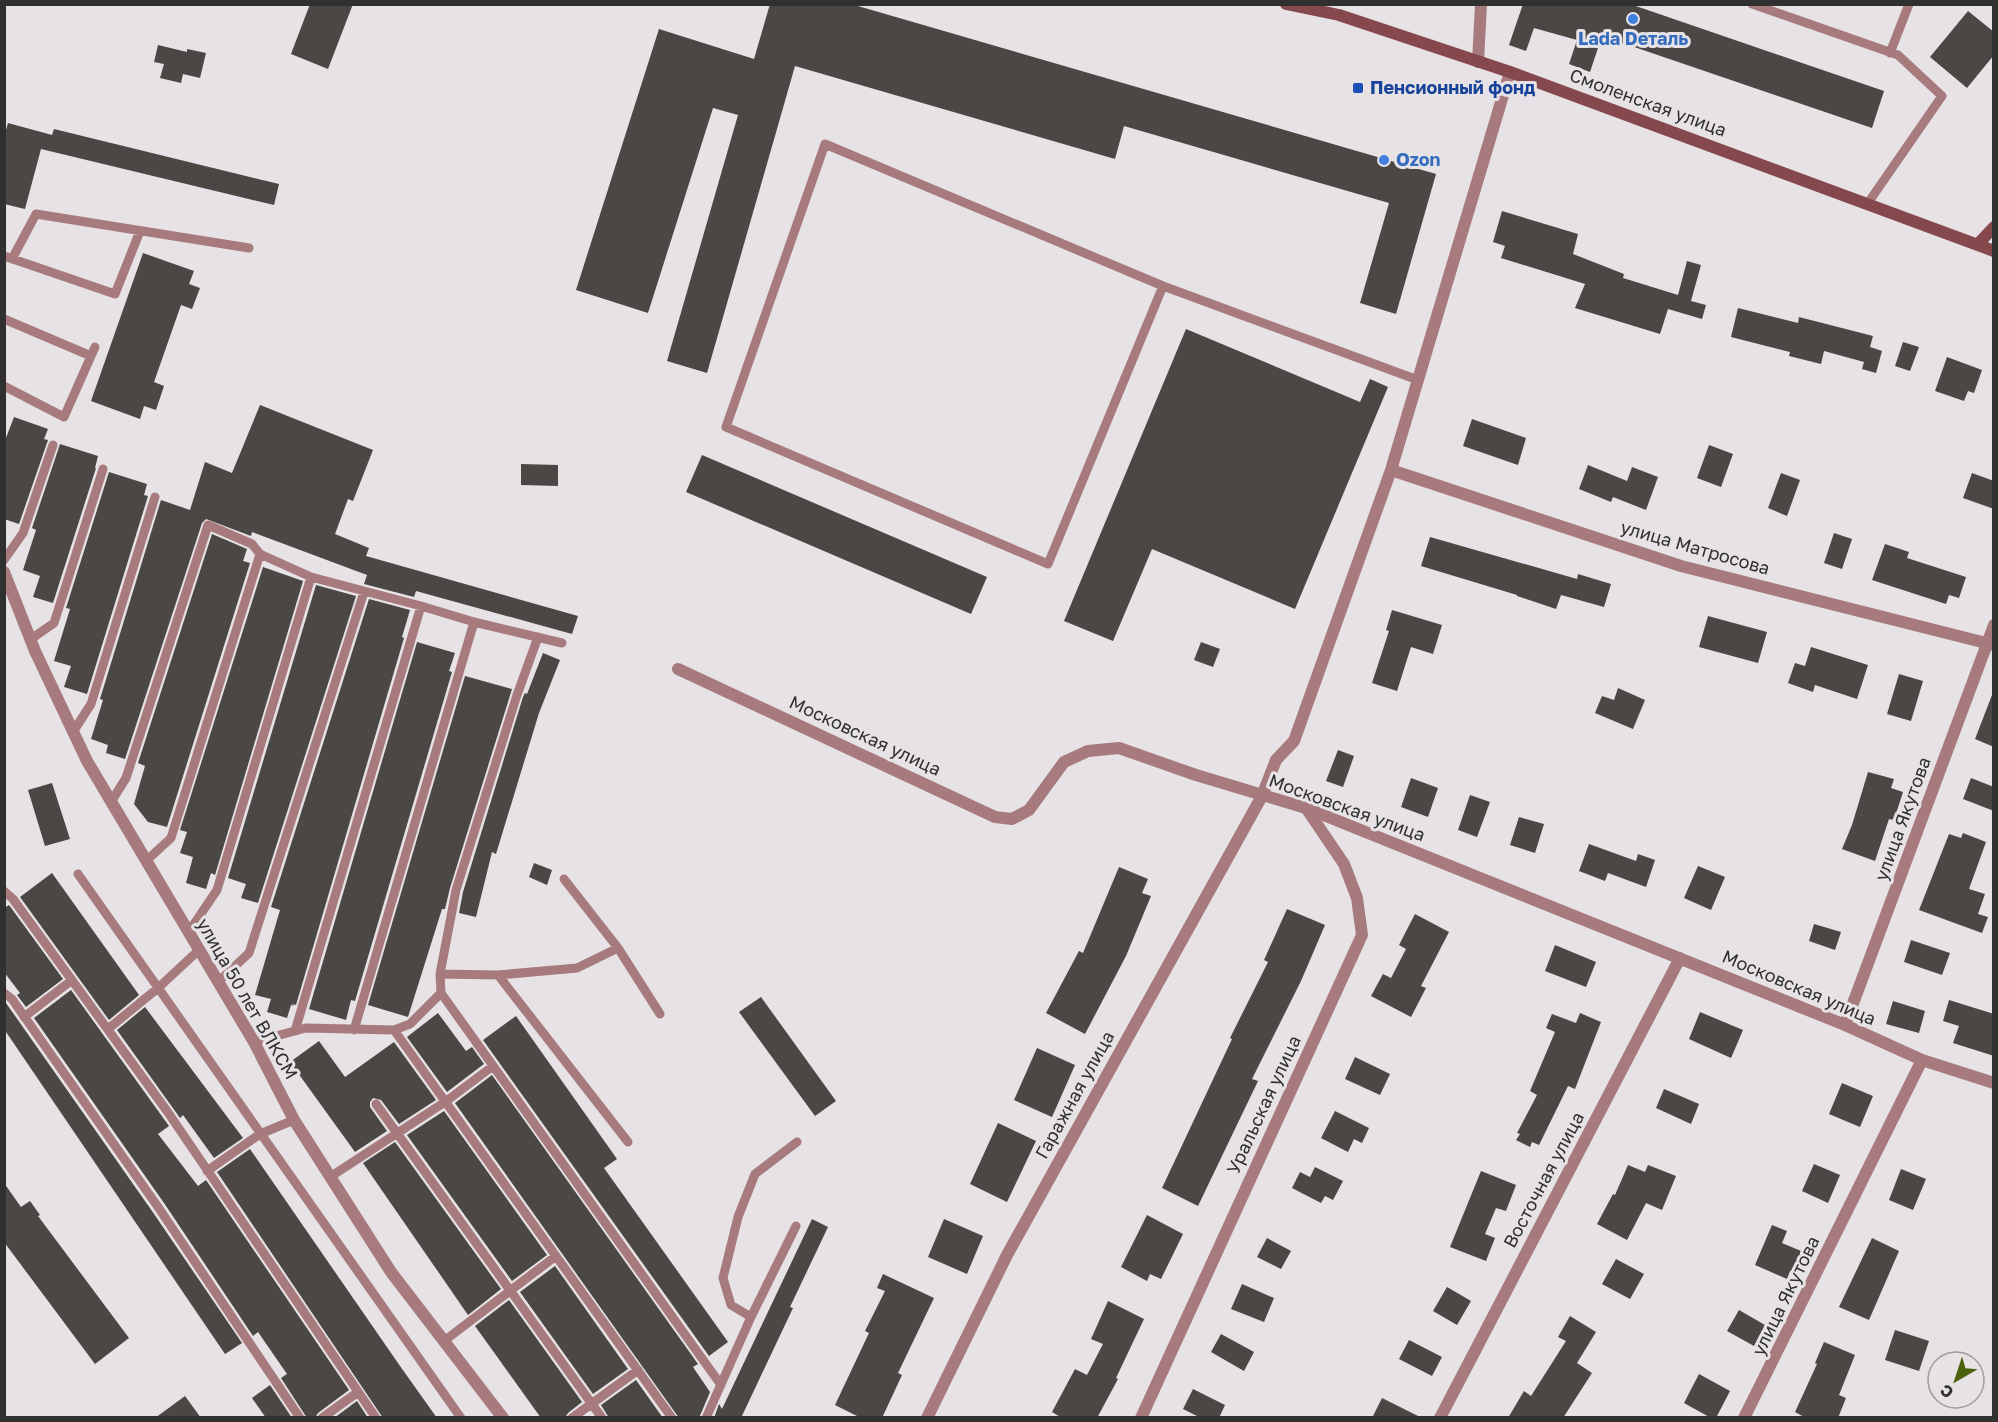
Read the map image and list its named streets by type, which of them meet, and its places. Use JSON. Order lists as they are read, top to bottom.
{
  "streets": {
    "main road": ["Смоленская улица"],
    "street": [
      "улица Матросова",
      "Московская улица",
      "улица Якутова",
      "улица 50 лет ВЛКСМ",
      "Гаражная улица",
      "Уральская улица",
      "Восточная улица"
    ]
  },
  "crossings": [
    ["Смоленская улица", "Гаражная улица"],
    ["улица Матросова", "улица Якутова"],
    ["улица Матросова", "Гаражная улица"],
    ["Московская улица", "улица Якутова"],
    ["Московская улица", "Гаражная улица"],
    ["Московская улица", "Уральская улица"],
    ["Московская улица", "Восточная улица"]
  ],
  "places": {
    "other": ["Lada Dеталь", "Ozon"],
    "transit": ["Пенсионный фонд"]
  },
  "north": "bottom left"
}
